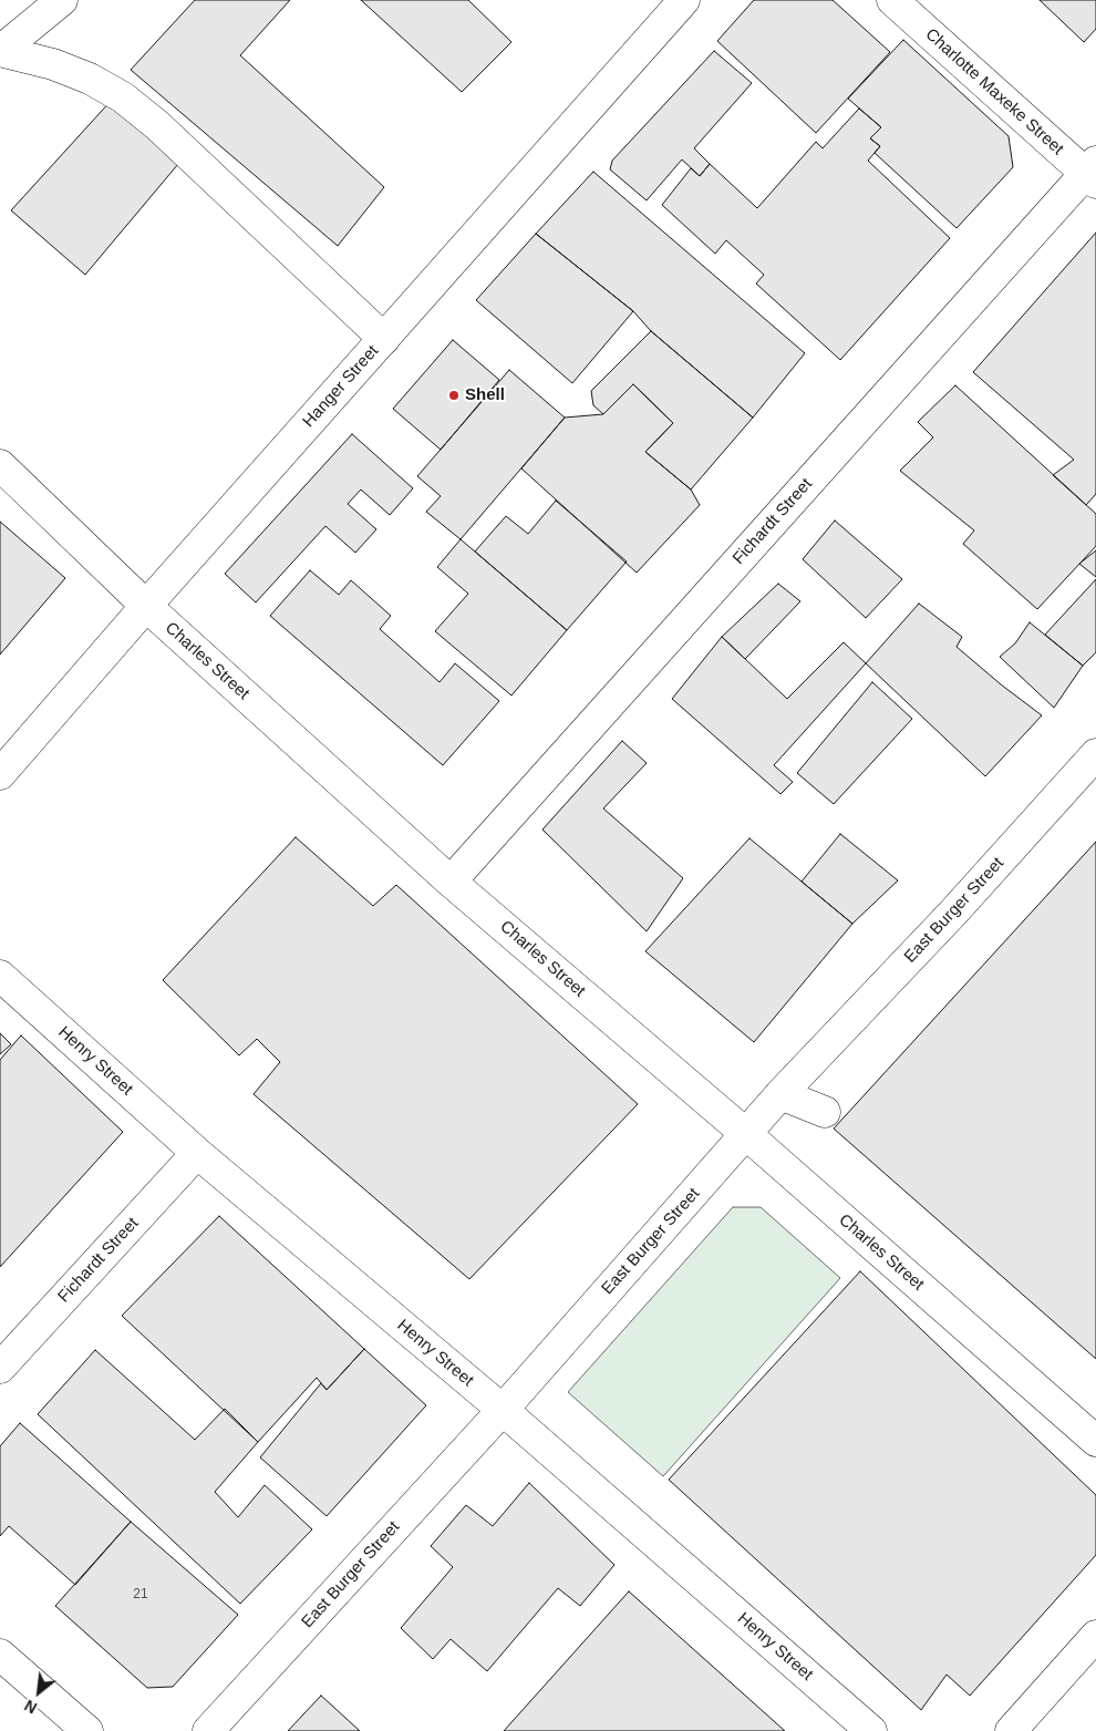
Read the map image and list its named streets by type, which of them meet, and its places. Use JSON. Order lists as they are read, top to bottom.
{
  "streets": {
    "main road": [
      "Charlotte Maxeke Street",
      "Hanger Street",
      "Fichardt Street",
      "Charles Street",
      "East Burger Street",
      "Henry Street"
    ]
  },
  "crossings": [
    ["Charlotte Maxeke Street", "Fichardt Street"],
    ["Hanger Street", "Charles Street"],
    ["Fichardt Street", "Charles Street"],
    ["Fichardt Street", "Henry Street"],
    ["Charles Street", "East Burger Street"],
    ["East Burger Street", "Henry Street"]
  ],
  "places": ["Shell"],
  "house_numbers": ["21"],
  "north": "bottom left"
}
